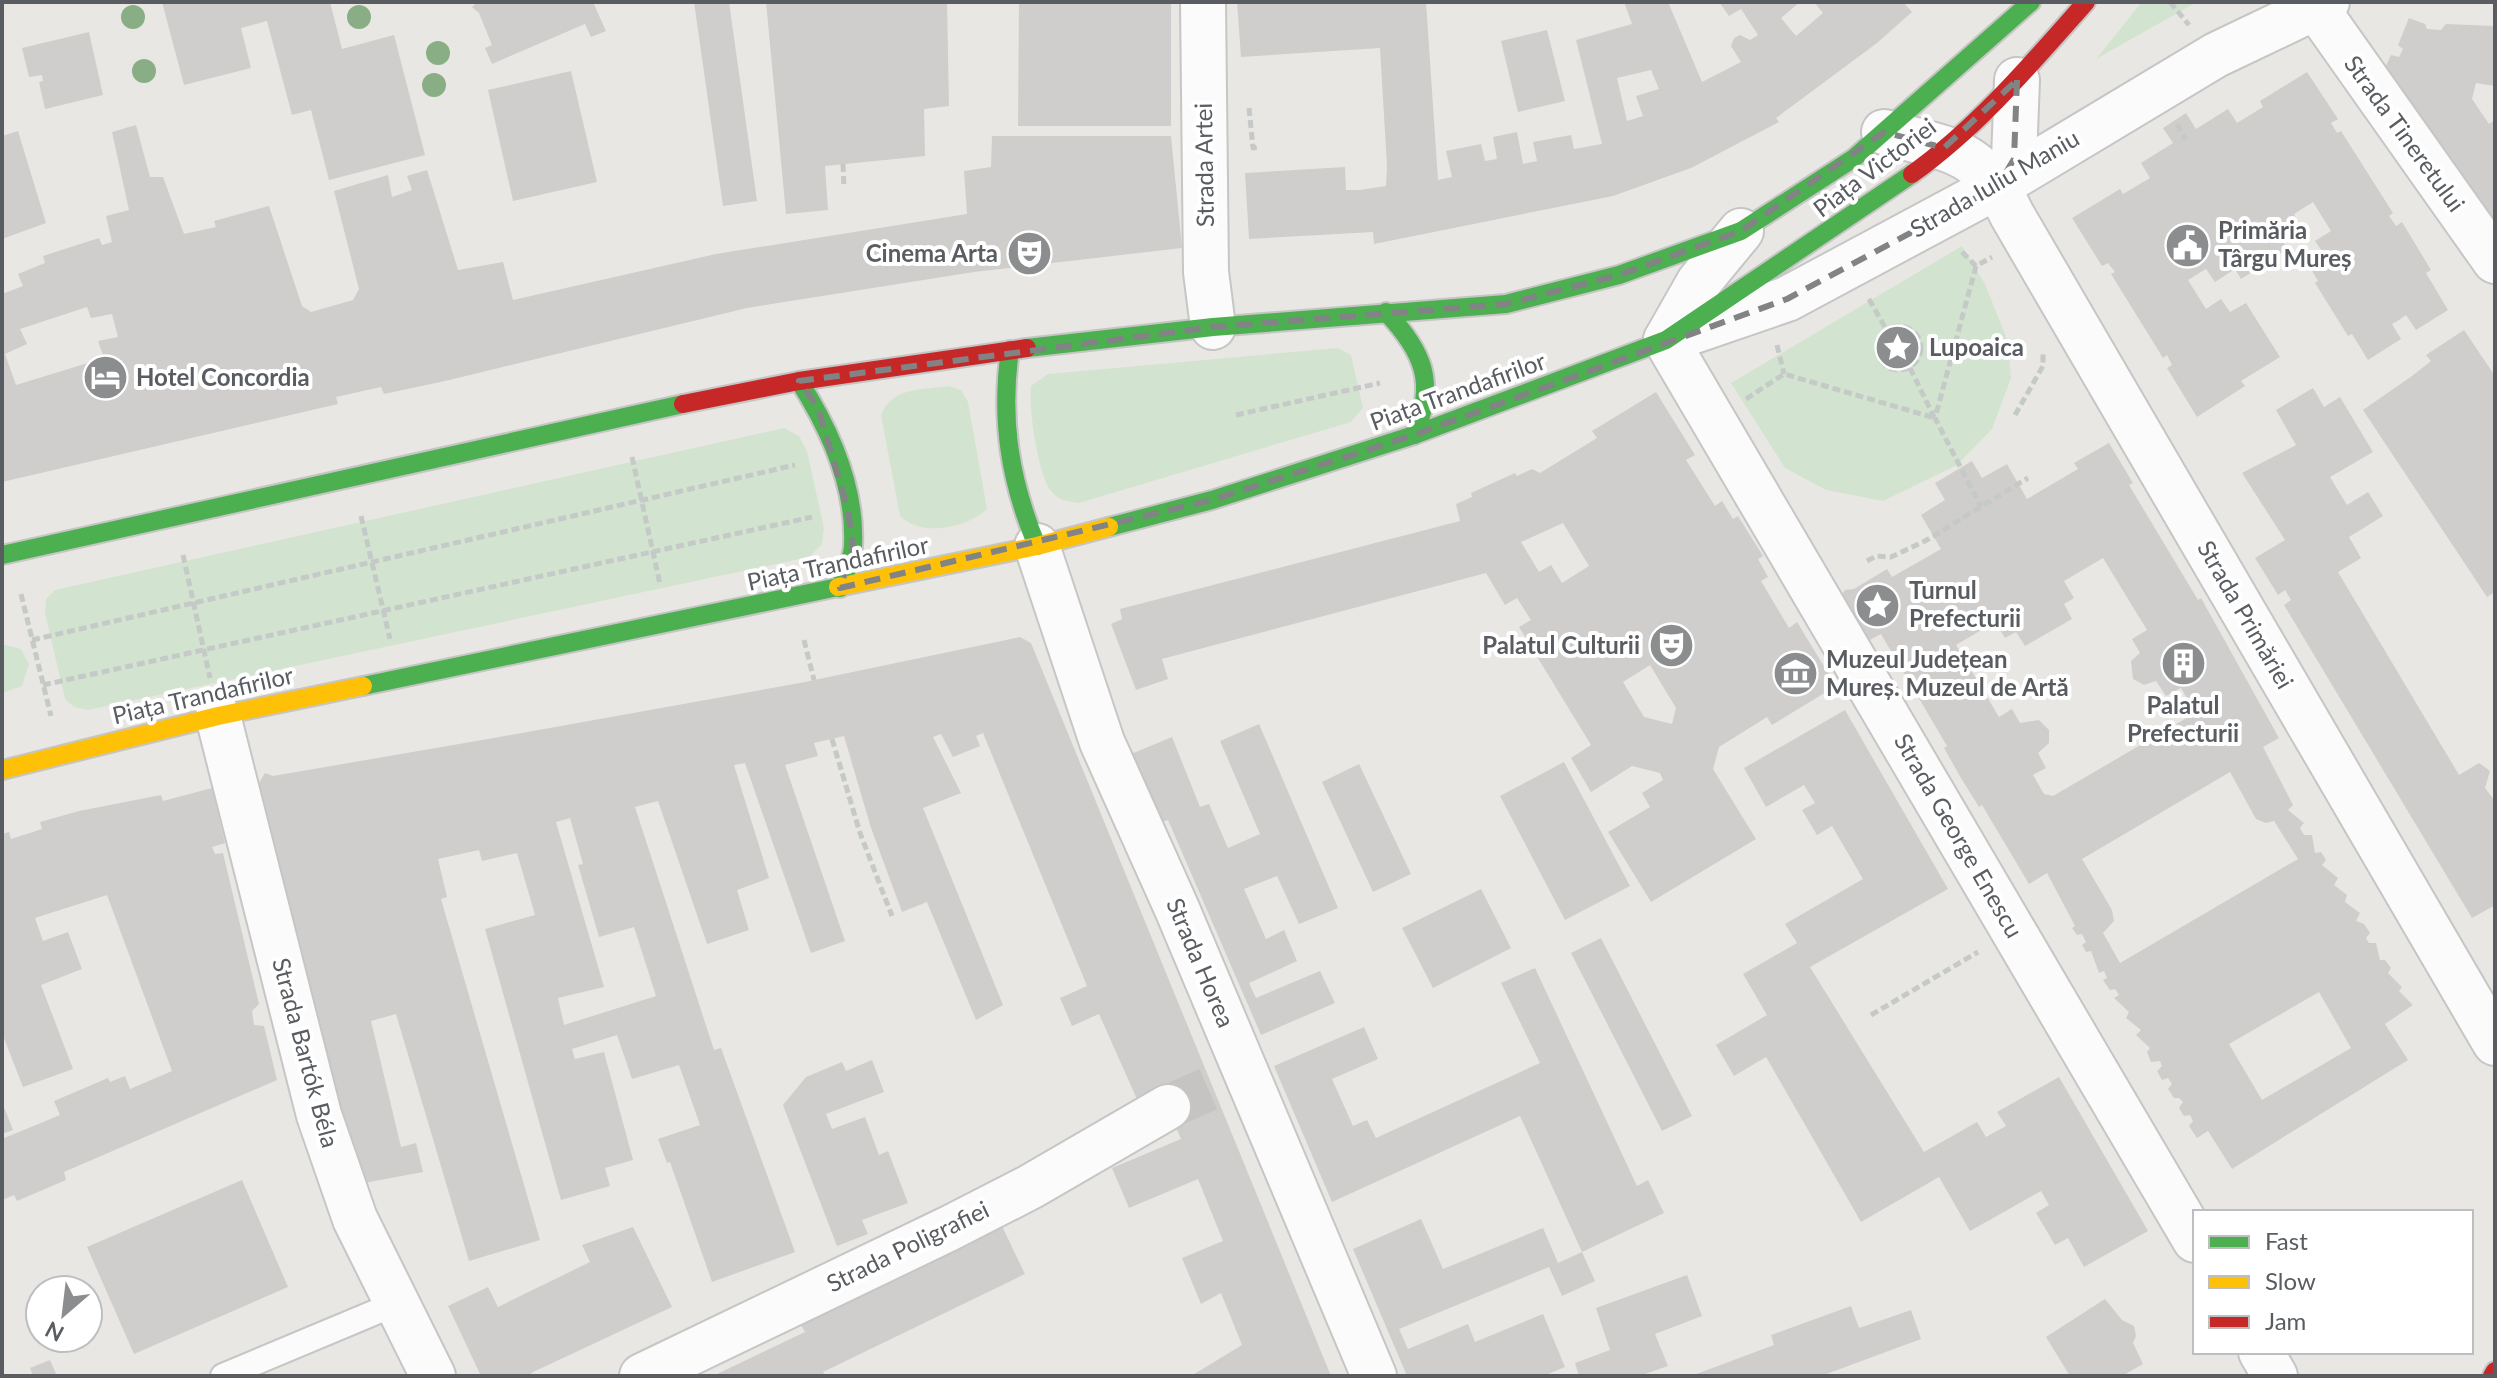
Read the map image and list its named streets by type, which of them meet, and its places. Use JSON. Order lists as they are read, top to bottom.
{
  "streets": {
    "main road": ["Piața Victoriei", "Piața Trandafirilor"],
    "street": [
      "Strada Tineretului",
      "Strada Artei",
      "Strada Iuliu Maniu",
      "Strada Primăriei",
      "Strada George Enescu",
      "Strada Horea",
      "Strada Bartók Béla",
      "Strada Poligrafiei"
    ]
  },
  "crossings": [
    ["Strada Tineretului", "Strada Iuliu Maniu"],
    ["Piața Victoriei", "Strada Iuliu Maniu"],
    ["Piața Victoriei", "Piața Trandafirilor"],
    ["Piața Victoriei", "Strada George Enescu"],
    ["Strada Iuliu Maniu", "Piața Trandafirilor"],
    ["Strada Iuliu Maniu", "Strada Primăriei"],
    ["Strada Iuliu Maniu", "Strada George Enescu"],
    ["Piața Trandafirilor", "Strada George Enescu"],
    ["Piața Trandafirilor", "Strada Horea"],
    ["Piața Trandafirilor", "Strada Bartók Béla"]
  ],
  "places": {
    "public building": ["Primăria Târgu Mureș"],
    "theatre": ["Cinema Arta", "Palatul Culturii"],
    "place": ["Lupoaica", "Turnul Prefecturii"],
    "hotel": ["Hotel Concordia"],
    "building": ["Palatul Prefecturii"],
    "museum": ["Muzeul Județean Mureș. Muzeul de Artă"]
  },
  "legend": ["Fast", "Slow", "Jam"],
  "north": "bottom left"
}
